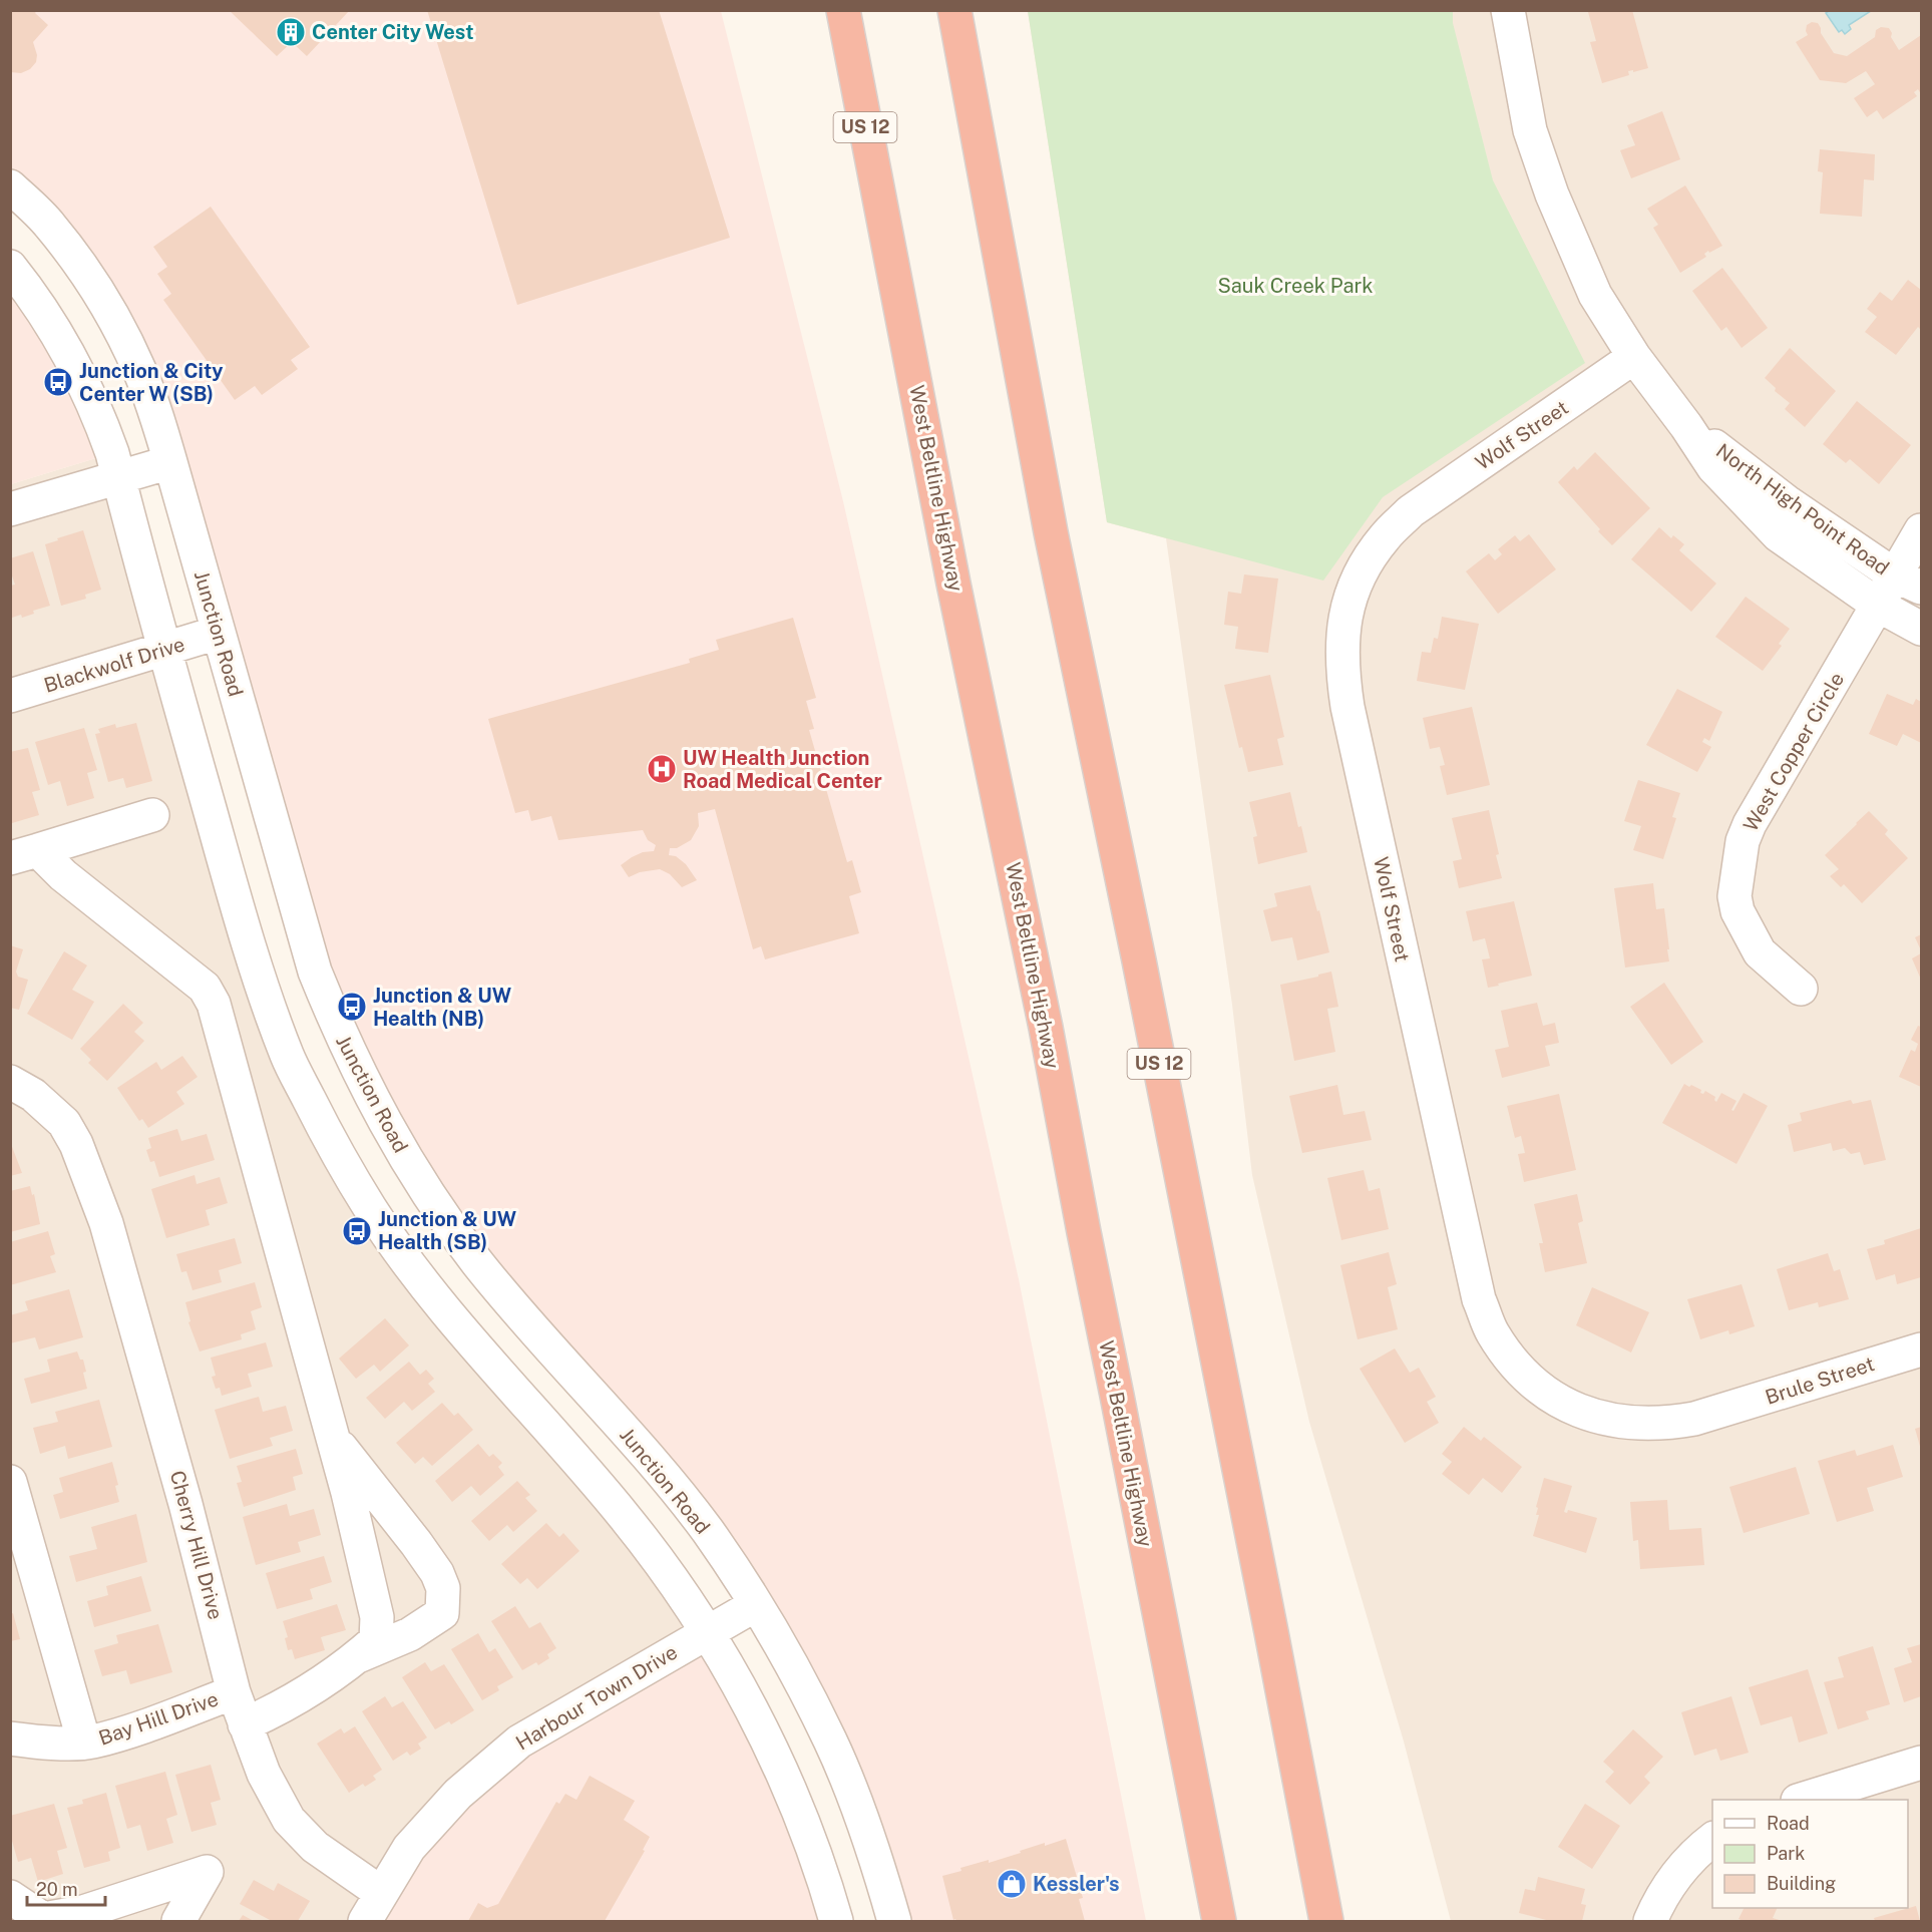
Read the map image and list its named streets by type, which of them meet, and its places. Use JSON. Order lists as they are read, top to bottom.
{
  "streets": {
    "highway": ["US 12", "West Beltline Highway"],
    "street": [
      "Wolf Street",
      "North High Point Road",
      "Junction Road",
      "Blackwolf Drive",
      "West Copper Circle",
      "Brule Street",
      "Cherry Hill Drive",
      "Harbour Town Drive",
      "Bay Hill Drive"
    ]
  },
  "crossings": [
    ["Wolf Street", "North High Point Road"],
    ["Wolf Street", "Brule Street"],
    ["North High Point Road", "West Copper Circle"],
    ["Junction Road", "Blackwolf Drive"],
    ["Junction Road", "Harbour Town Drive"],
    ["Cherry Hill Drive", "Harbour Town Drive"],
    ["Cherry Hill Drive", "Bay Hill Drive"]
  ],
  "parks": ["Sauk Creek Park"],
  "places": {
    "building": ["Center City West"],
    "bus stop": ["Junction & City Center W (SB)", "Junction & UW Health (NB)", "Junction & UW Health (SB)"],
    "hospital": ["UW Health Junction Road Medical Center"],
    "shop": ["Kessler's"]
  },
  "legend": ["Road", "Park", "Building"],
  "scale_bar": "20 m"
}
